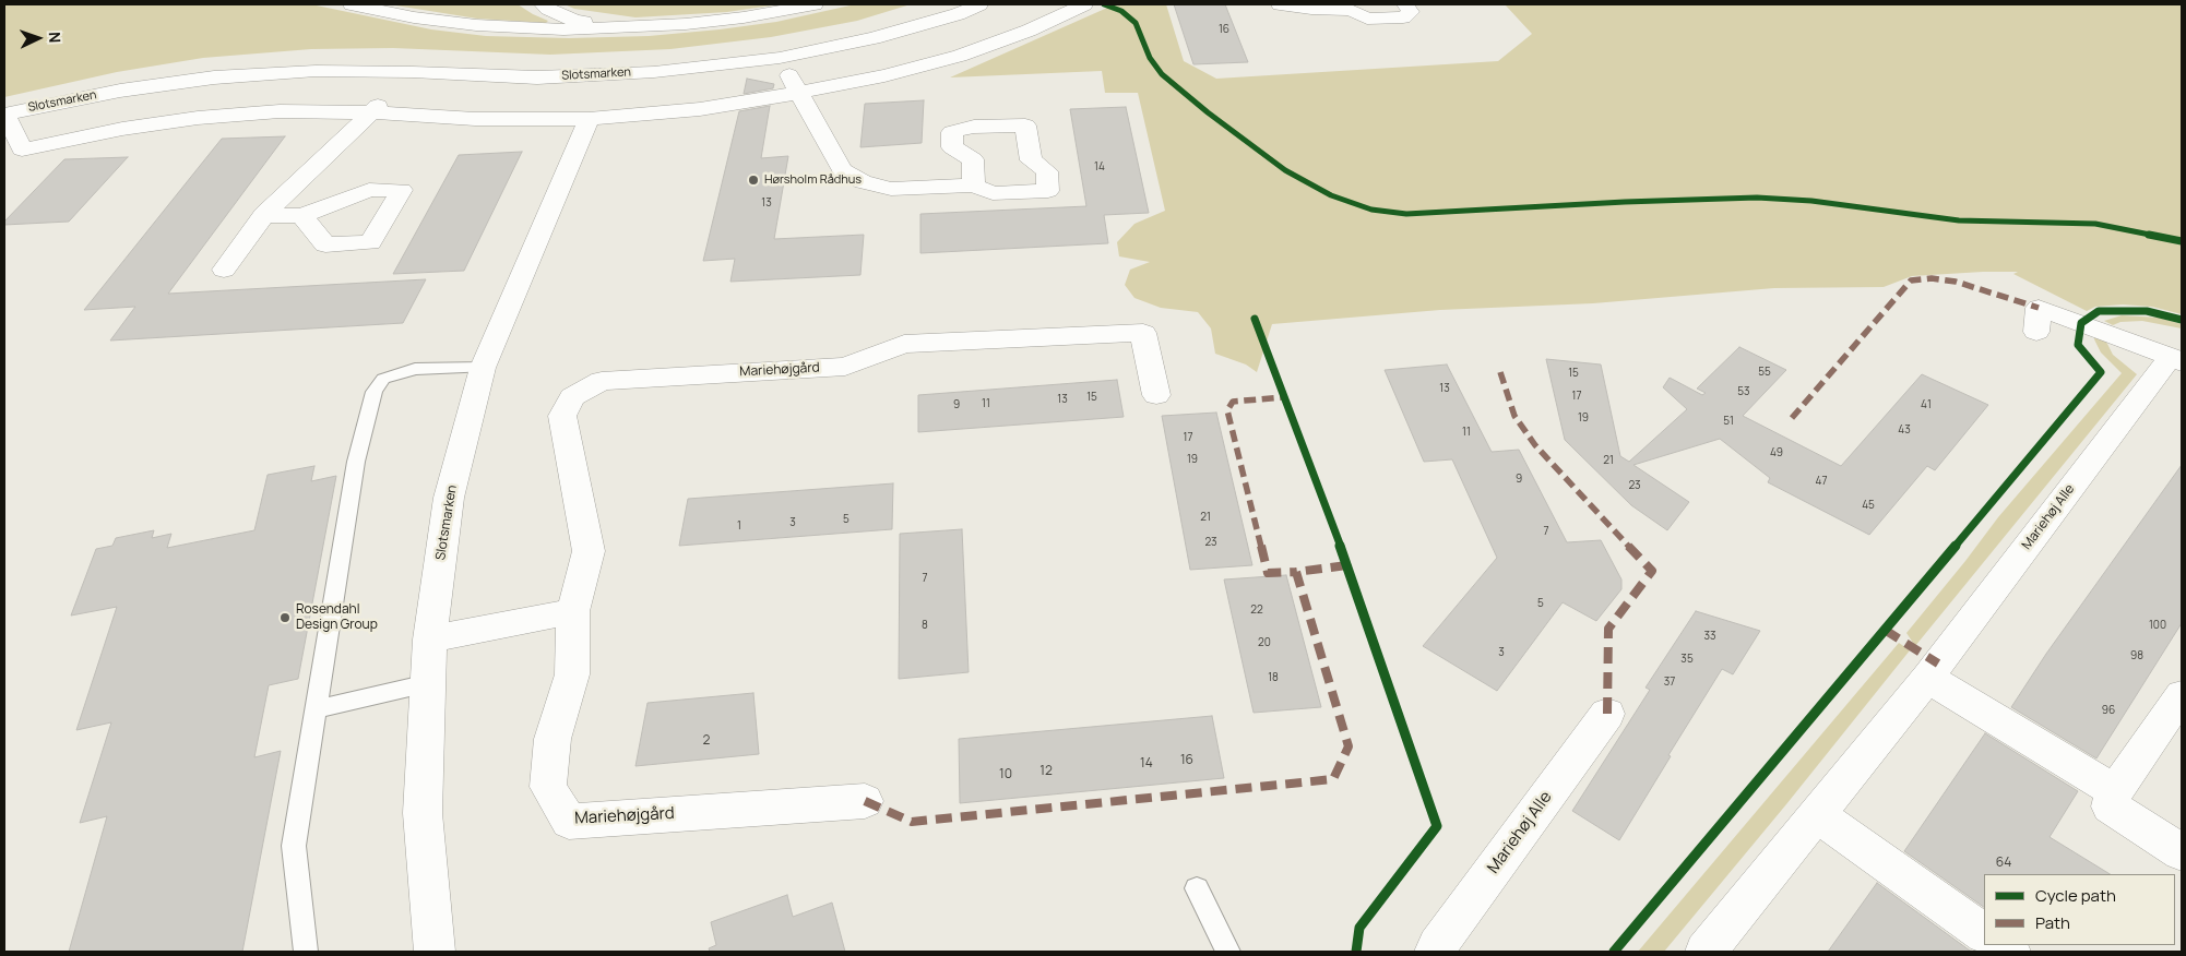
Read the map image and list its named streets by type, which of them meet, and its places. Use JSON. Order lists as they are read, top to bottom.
{
  "streets": {
    "main road": ["Slotsmarken", "Mariehøjgård", "Mariehøj Alle"]
  },
  "places": ["Hørsholm Rådhus", "Rosendahl Design Group"],
  "house_numbers": [
    "16",
    "14",
    "13",
    "55",
    "15",
    "13",
    "53",
    "17",
    "15",
    "13",
    "11",
    "9",
    "41",
    "19",
    "51",
    "43",
    "11",
    "17",
    "49",
    "19",
    "21",
    "9",
    "47",
    "23",
    "45",
    "21",
    "5",
    "3",
    "1",
    "7",
    "23",
    "7",
    "5",
    "22",
    "8",
    "100",
    "33",
    "20",
    "3",
    "98",
    "35",
    "18",
    "37",
    "96",
    "2",
    "16",
    "14",
    "12",
    "10",
    "64"
  ],
  "legend": ["Cycle path", "Path"],
  "north": "right"
}
